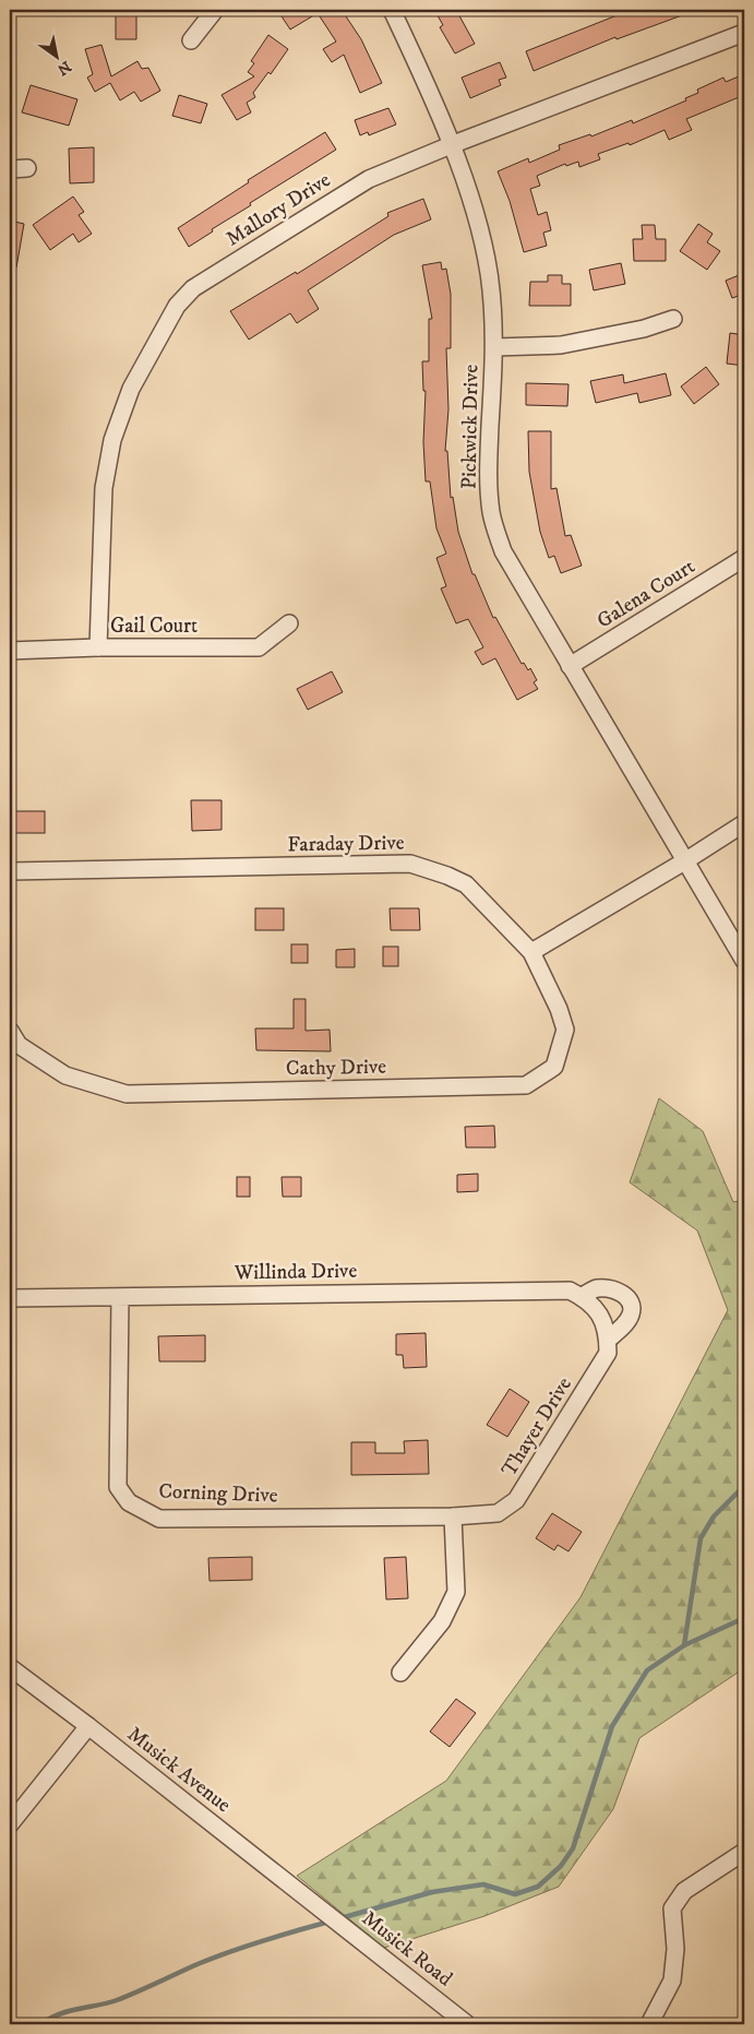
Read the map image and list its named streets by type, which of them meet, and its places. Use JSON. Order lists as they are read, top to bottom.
{
  "streets": {
    "street": [
      "Mallory Drive",
      "Pickwick Drive",
      "Galena Court",
      "Gail Court",
      "Faraday Drive",
      "Cathy Drive",
      "Willinda Drive",
      "Thayer Drive",
      "Corning Drive",
      "Musick Avenue",
      "Musick Road"
    ]
  },
  "crossings": [
    ["Mallory Drive", "Pickwick Drive"],
    ["Mallory Drive", "Gail Court"],
    ["Pickwick Drive", "Galena Court"],
    ["Faraday Drive", "Cathy Drive"],
    ["Willinda Drive", "Thayer Drive"],
    ["Willinda Drive", "Corning Drive"],
    ["Thayer Drive", "Corning Drive"],
    ["Musick Avenue", "Musick Road"]
  ],
  "north": "bottom right"
}
